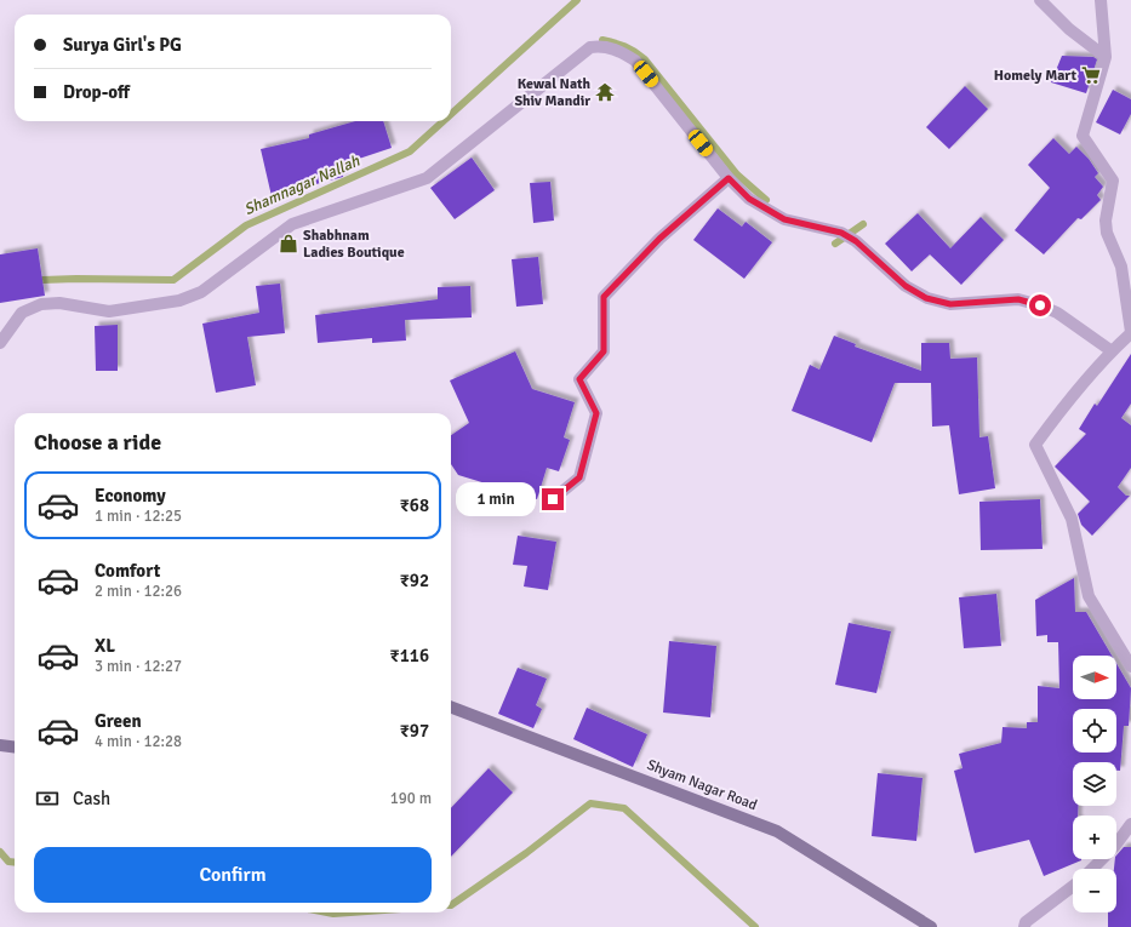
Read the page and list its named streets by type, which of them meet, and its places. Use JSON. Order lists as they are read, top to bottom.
{
  "streets": {
    "street": ["Shyam Nagar Road"]
  },
  "water": ["Shamnagar Nallah"],
  "places": {
    "supermarket": ["Homely Mart"],
    "temple": ["Kewal Nath Shiv Mandir"],
    "shop": ["Shabhnam Ladies Boutique"]
  },
  "north": "right",
  "page": {
    "banner": ["Surya Girl's PG", "Drop-off"],
    "heading": "Choose a ride",
    "list": [
      {
        "name": "Economy",
        "note": "1 min · 12:25",
        "value": "₹68"
      },
      {
        "name": "Comfort",
        "note": "2 min · 12:26",
        "value": "₹92"
      },
      {
        "name": "XL",
        "note": "3 min · 12:27",
        "value": "₹116"
      },
      {
        "name": "Green",
        "note": "4 min · 12:28",
        "value": "₹97"
      }
    ],
    "bubble": "1 min",
    "map_buttons": ["+", "−"],
    "pay": ["Cash", "190 m"],
    "buttons": "Confirm"
  }
}
